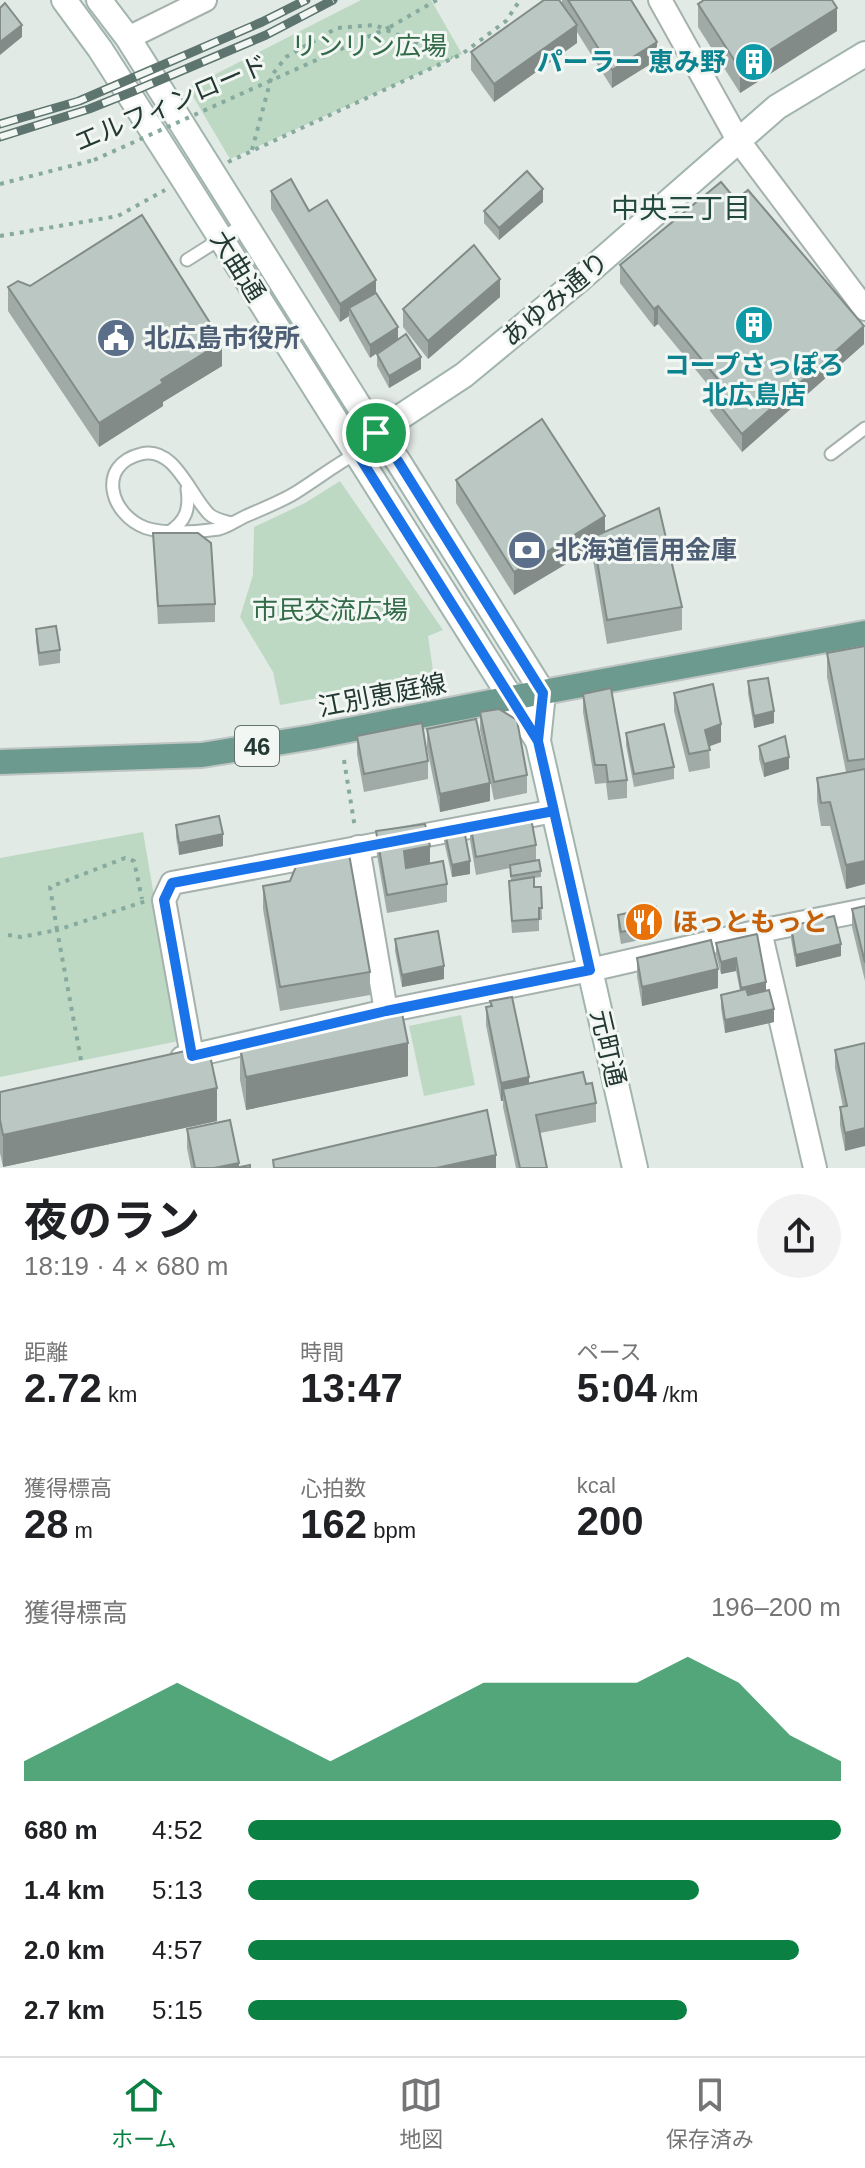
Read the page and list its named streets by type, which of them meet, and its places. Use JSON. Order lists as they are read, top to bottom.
{
  "streets": {
    "main road": [
      "大曲通",
      "あゆみ通り",
      "江別恵庭線",
      "46",
      "元町通"
    ],
    "path": ["エルフィンロード"]
  },
  "crossings": [
    ["大曲通", "あゆみ通り"],
    ["大曲通", "江別恵庭線"],
    ["大曲通", "元町通"]
  ],
  "districts": ["中央三丁目"],
  "parks": ["リンリン広場", "市民交流広場"],
  "places": {
    "building": ["パーラー 恵み野", "コープさっぽろ 北広島店"],
    "public building": ["北広島市役所"],
    "bank": ["北海道信用金庫"],
    "restaurant": ["ほっともっと"]
  },
  "page": {
    "heading": ["夜のラン", "18:19 · 4 × 680 m"],
    "stats": [
      ["距離", "2.72 km"],
      ["時間", "13:47"],
      ["ペース", "5:04 /km"],
      ["獲得標高", "28 m"],
      ["心拍数", "162 bpm"],
      ["kcal", "200"]
    ],
    "chart": ["獲得標高", "196–200 m"],
    "list": [
      {
        "name": "680 m",
        "note": "4:52"
      },
      {
        "name": "1.4 km",
        "note": "5:13"
      },
      {
        "name": "2.0 km",
        "note": "4:57"
      },
      {
        "name": "2.7 km",
        "note": "5:15"
      }
    ],
    "tabs": ["ホーム", "地図", "保存済み"]
  }
}
